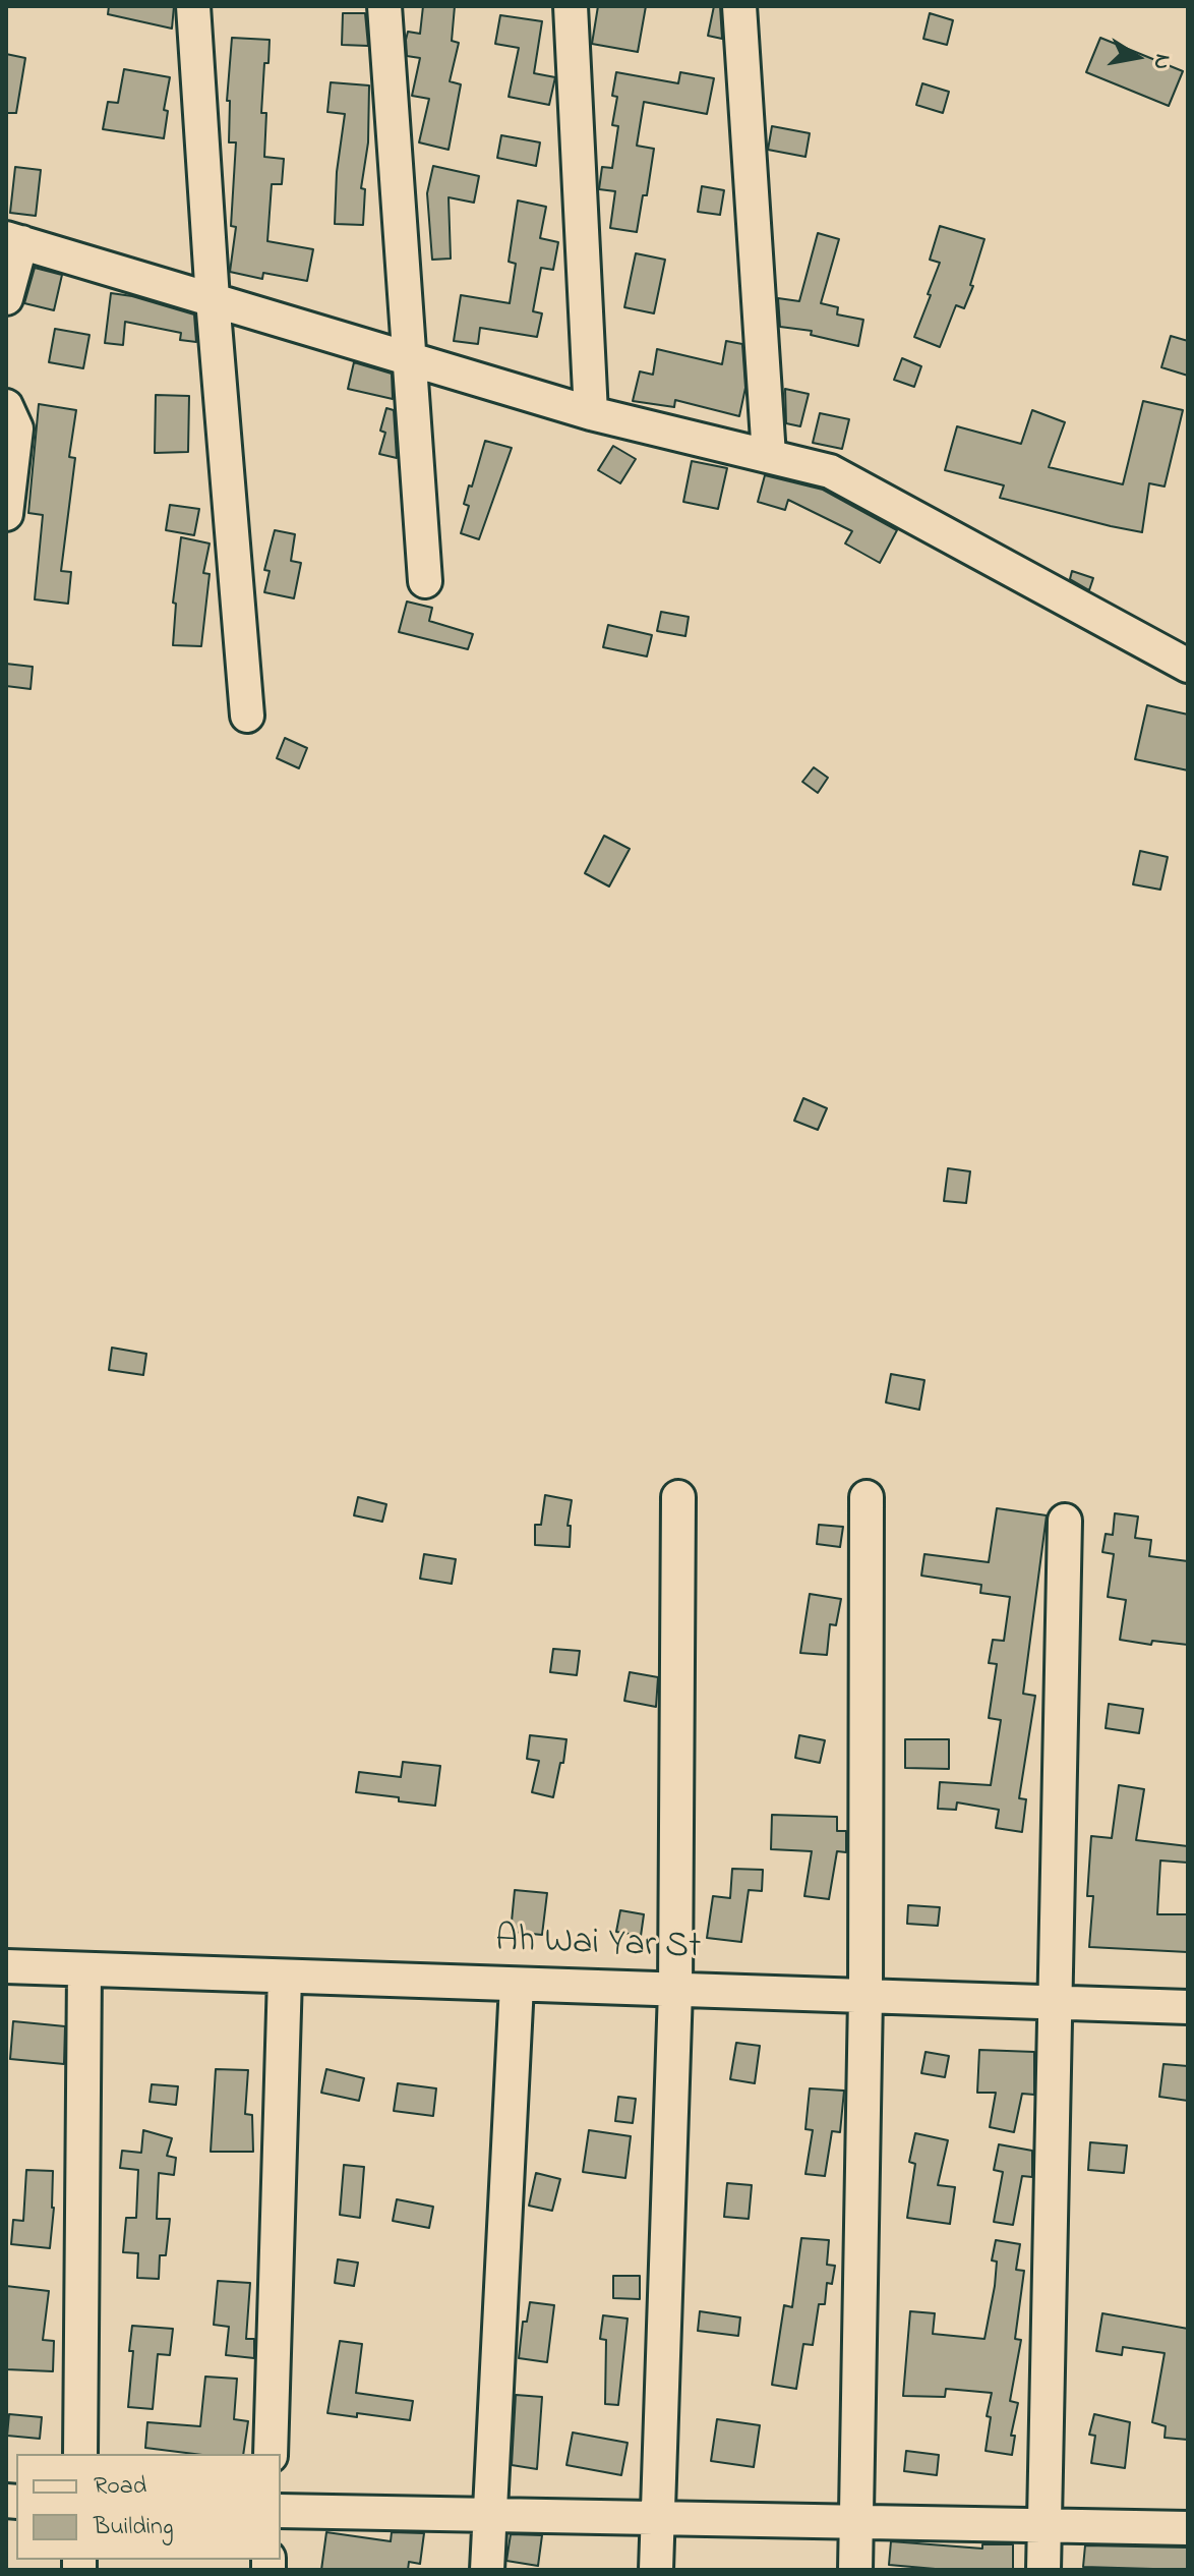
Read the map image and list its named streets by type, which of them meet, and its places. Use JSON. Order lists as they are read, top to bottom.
{
  "streets": {
    "street": ["Ah Wai Yar St"]
  },
  "legend": ["Road", "Building"],
  "north": "right"
}
